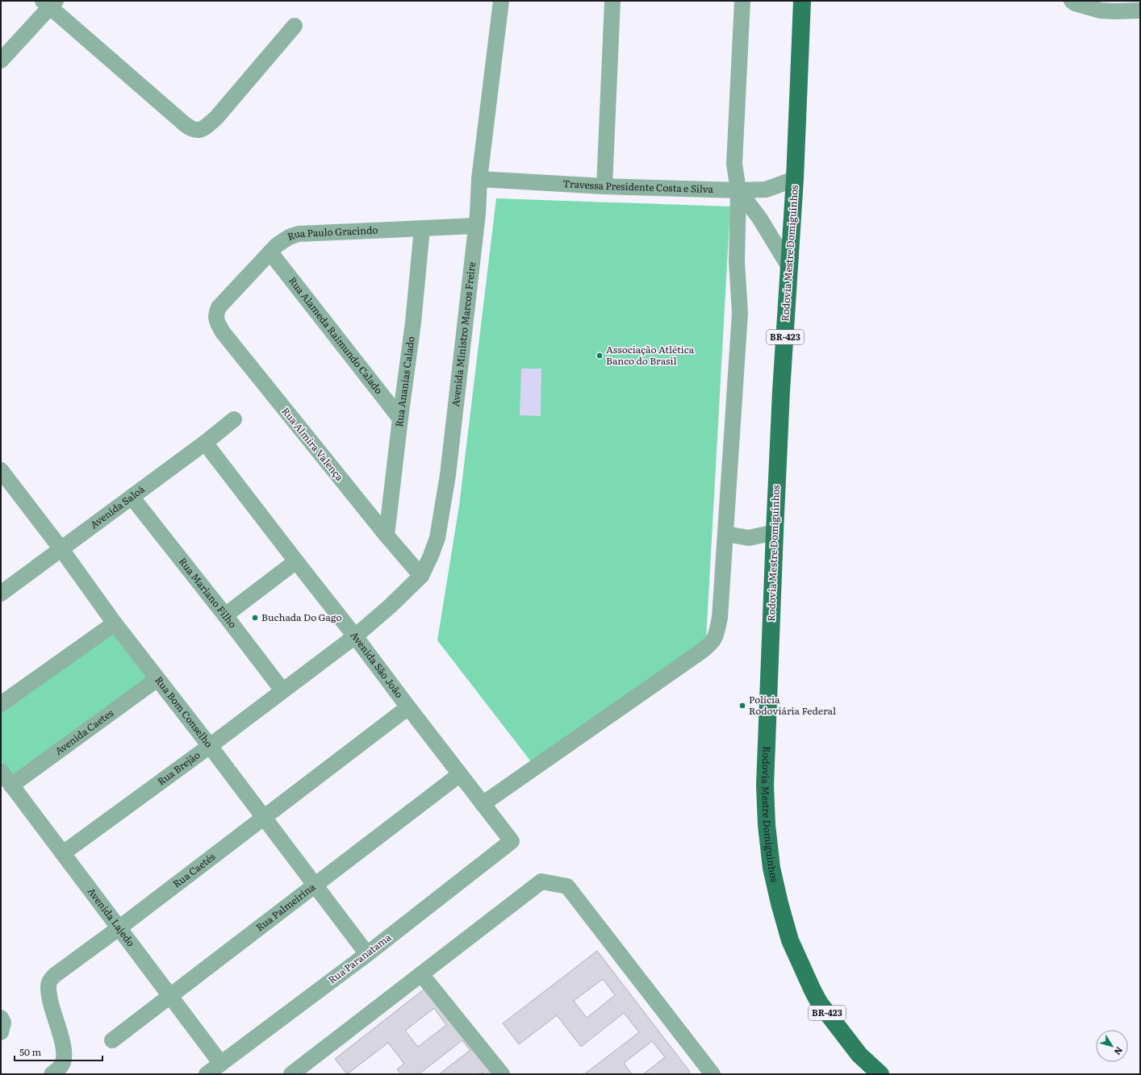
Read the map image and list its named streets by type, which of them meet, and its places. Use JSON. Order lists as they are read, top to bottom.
{
  "streets": {
    "main road": ["Rodovia Mestre Domiguinhos", "BR-423"],
    "street": [
      "Travessa Presidente Costa e Silva",
      "Rua Paulo Gracindo",
      "Avenida Ministro Marcos Freire",
      "Rua Alameda Raimundo Calado",
      "Rua Ananias Calado",
      "Rua Almira Valença",
      "Avenida Saloá",
      "Rua Mariano Filho",
      "Avenida São João",
      "Rua Bom Conselho",
      "Avenida Caetes",
      "Rua Brejão",
      "Rua Caetés",
      "Rua Palmeirina",
      "Avenida Lajedo",
      "Rua Paranatama"
    ]
  },
  "crossings": [
    ["Travessa Presidente Costa e Silva", "Rodovia Mestre Domiguinhos"],
    ["Travessa Presidente Costa e Silva", "Avenida Ministro Marcos Freire"],
    ["Rua Paulo Gracindo", "Avenida Ministro Marcos Freire"],
    ["Rua Paulo Gracindo", "Rua Alameda Raimundo Calado"],
    ["Rua Paulo Gracindo", "Rua Ananias Calado"],
    ["Rua Paulo Gracindo", "Rua Almira Valença"],
    ["Avenida Ministro Marcos Freire", "Rua Almira Valença"],
    ["Avenida Ministro Marcos Freire", "Avenida São João"],
    ["Avenida Ministro Marcos Freire", "Rua Brejão"],
    ["Rua Alameda Raimundo Calado", "Rua Ananias Calado"],
    ["Rua Ananias Calado", "Rua Almira Valença"],
    ["Avenida Saloá", "Rua Mariano Filho"],
    ["Avenida Saloá", "Avenida São João"],
    ["Avenida Saloá", "Rua Bom Conselho"],
    ["Rua Mariano Filho", "Rua Brejão"],
    ["Avenida São João", "Rua Brejão"],
    ["Avenida São João", "Rua Caetés"],
    ["Avenida São João", "Rua Palmeirina"],
    ["Avenida São João", "Rua Paranatama"],
    ["Rua Bom Conselho", "Avenida Caetes"],
    ["Rua Bom Conselho", "Rua Brejão"],
    ["Rua Bom Conselho", "Rua Caetés"],
    ["Rua Bom Conselho", "Rua Palmeirina"],
    ["Rua Bom Conselho", "Rua Paranatama"],
    ["Avenida Caetes", "Avenida Lajedo"],
    ["Rua Brejão", "Avenida Lajedo"],
    ["Rua Caetés", "Avenida Lajedo"],
    ["Rua Palmeirina", "Avenida Lajedo"],
    ["Avenida Lajedo", "Rua Paranatama"]
  ],
  "places": ["Associação Atlética Banco do Brasil", "Buchada Do Gago", "Polícia Rodoviária Federal"],
  "scale_bar": "50 m",
  "north": "bottom right"
}
